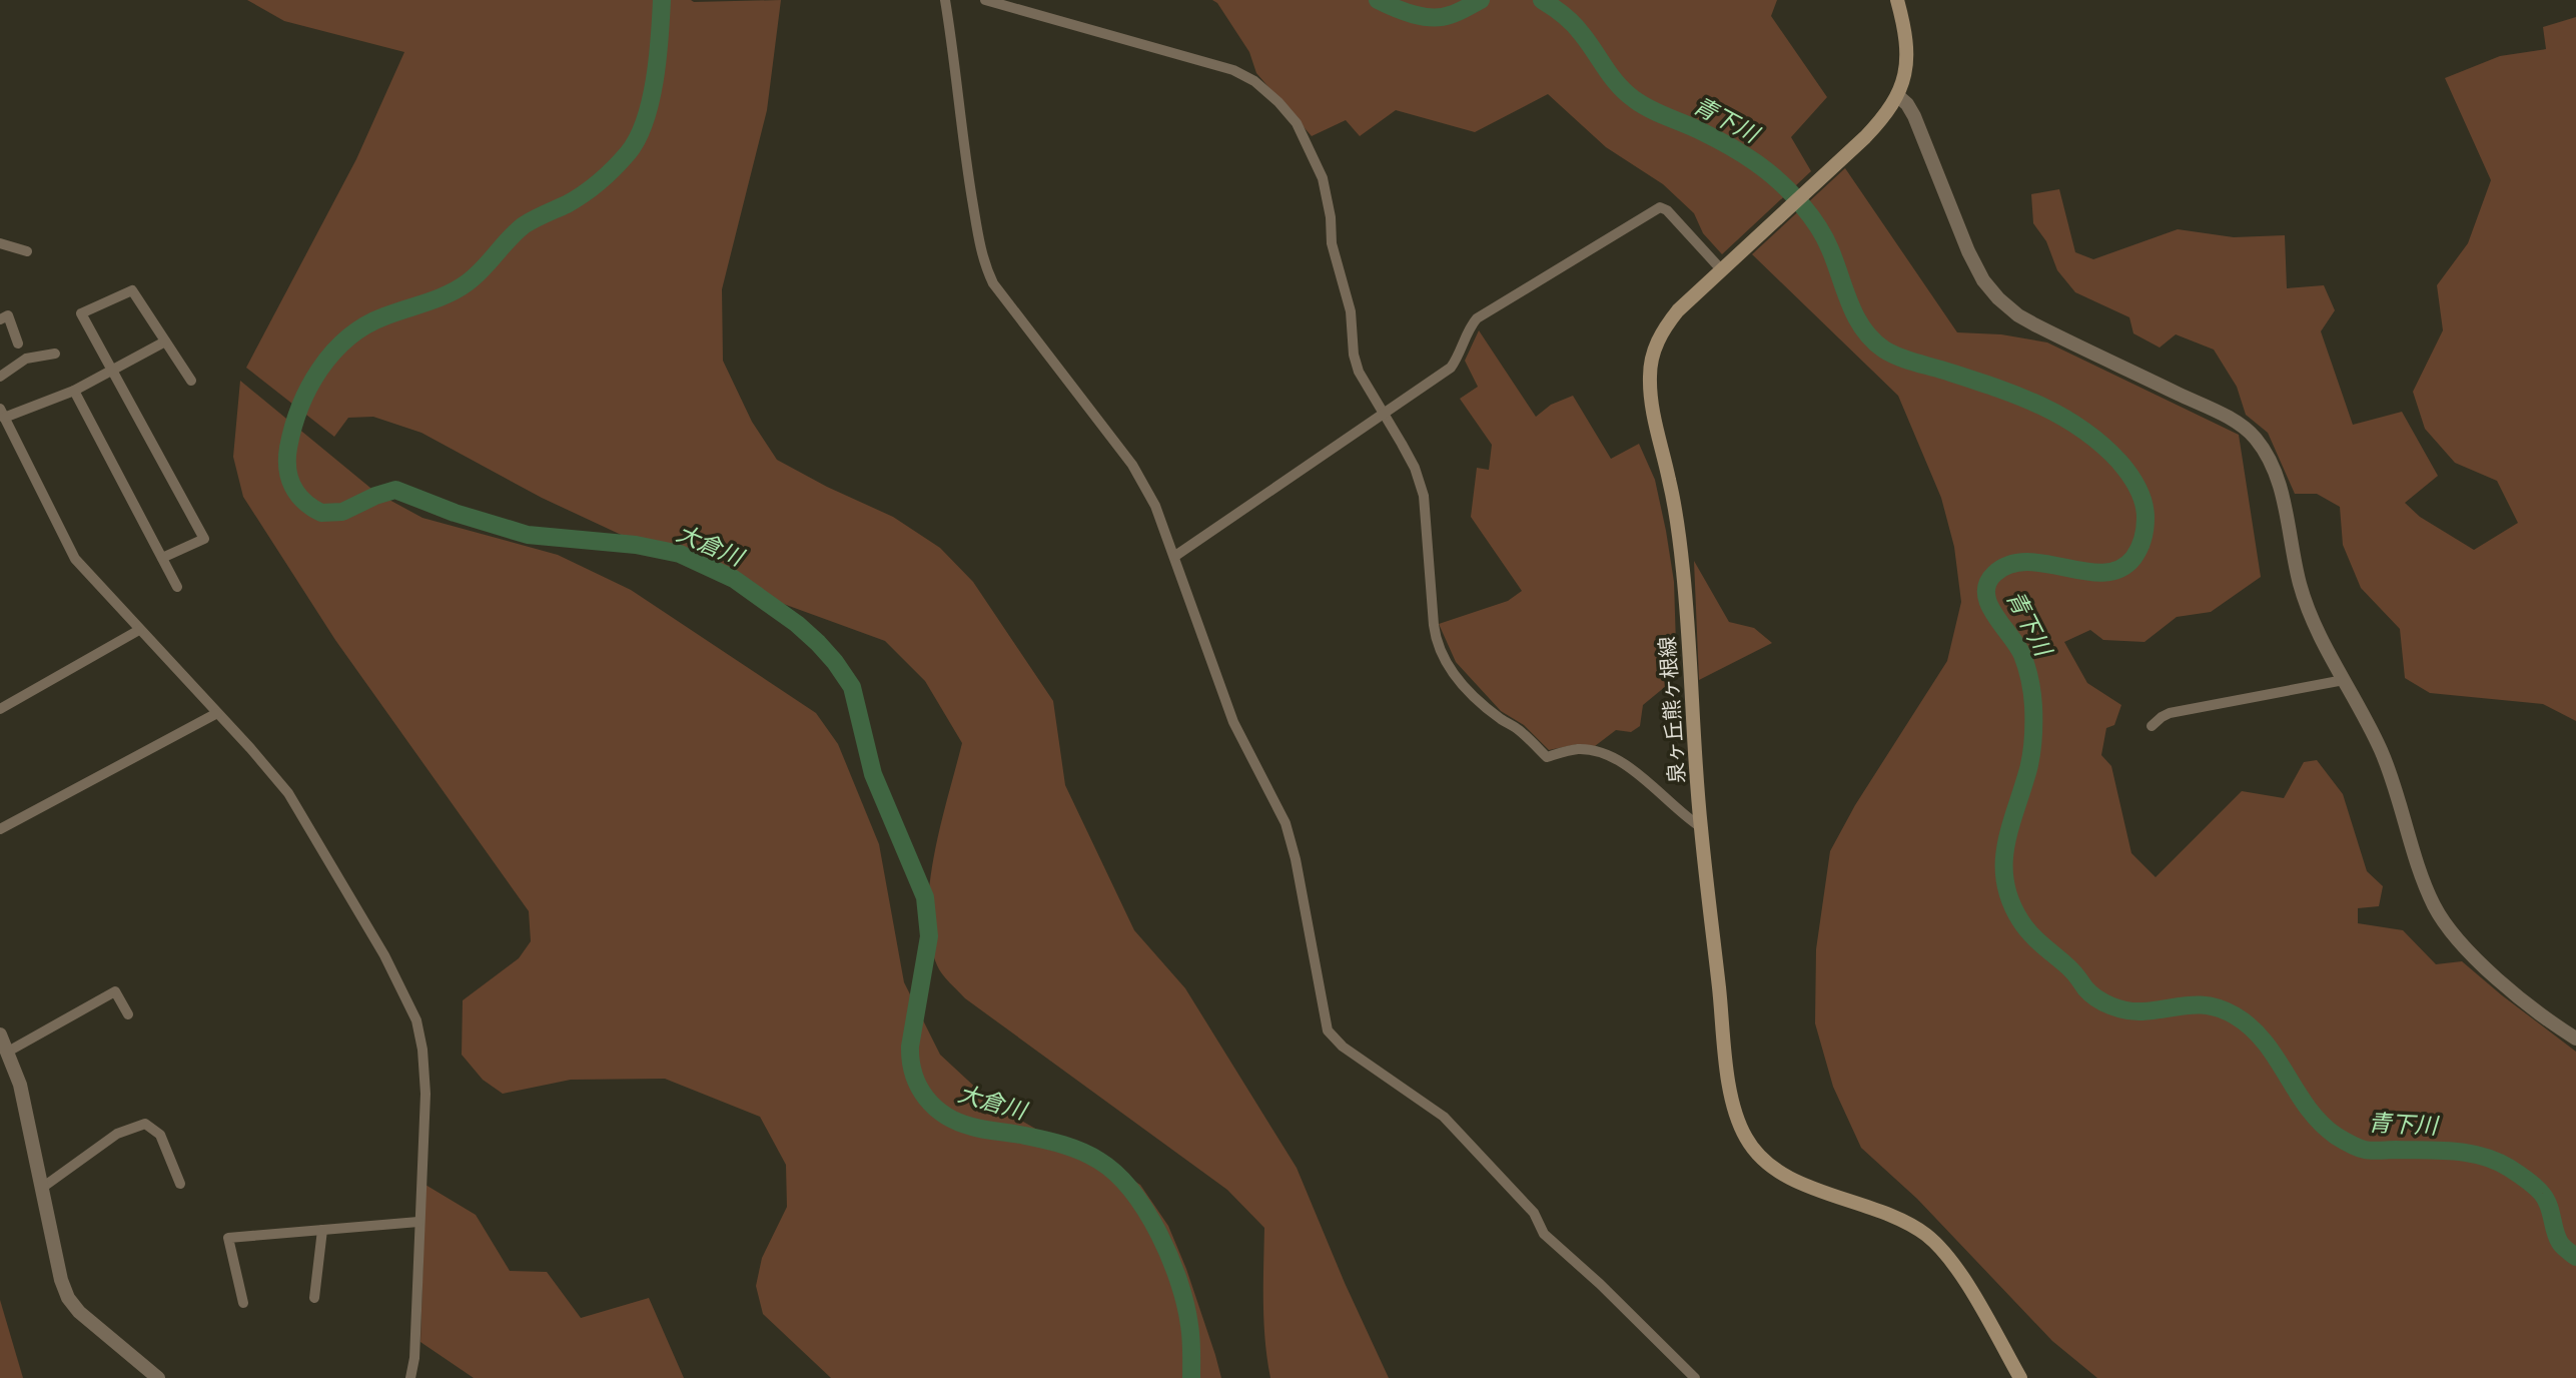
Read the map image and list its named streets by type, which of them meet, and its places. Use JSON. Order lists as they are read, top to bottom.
{
  "streets": {
    "main road": ["泉ヶ丘熊ヶ根線"]
  },
  "water": ["青下川", "大倉川"]
}
